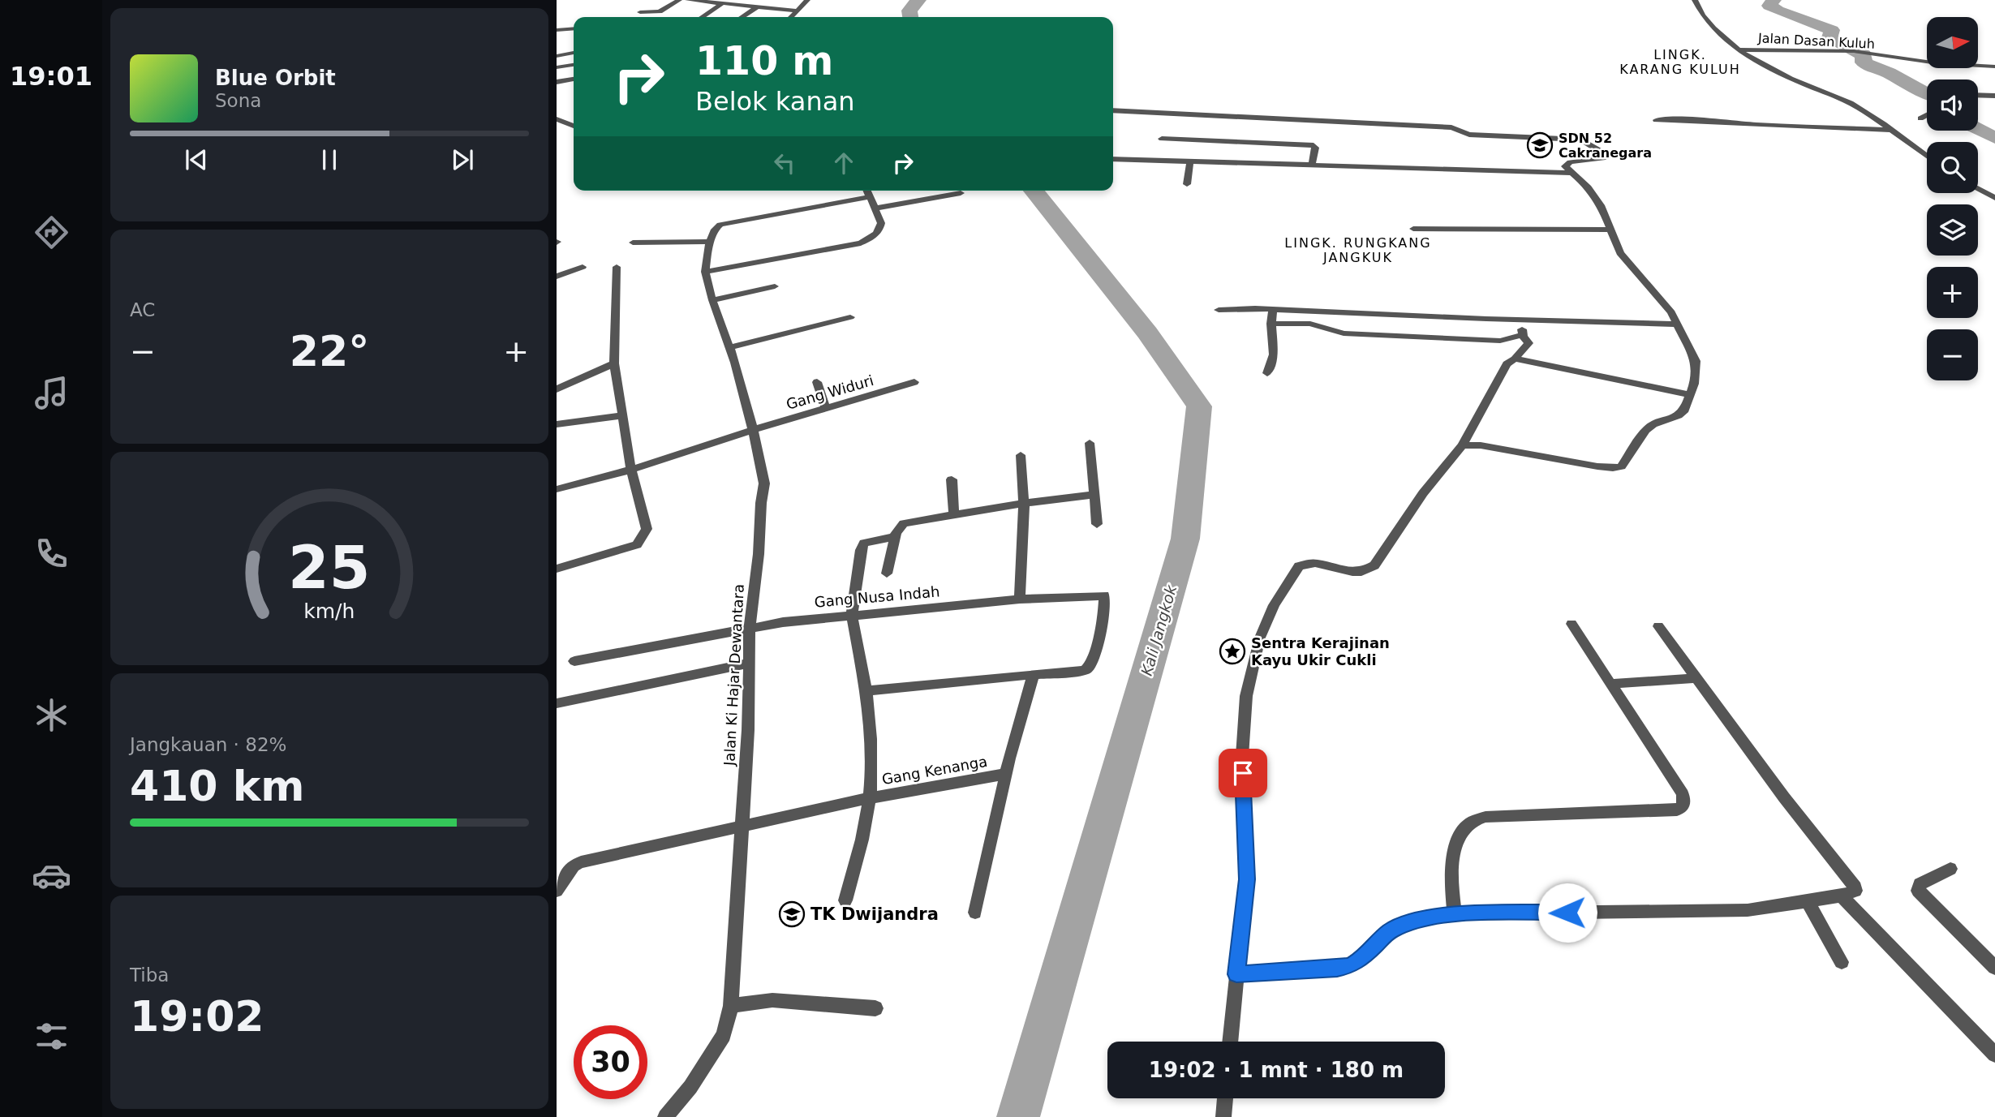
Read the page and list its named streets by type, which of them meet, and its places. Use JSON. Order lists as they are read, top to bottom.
{
  "streets": {
    "street": [
      "Jalan Dasan Kuluh",
      "Gang Widuri",
      "Gang Nusa Indah",
      "Jalan Ki Hajar Dewantara",
      "Gang Kenanga"
    ]
  },
  "crossings": [
    ["Gang Widuri", "Jalan Ki Hajar Dewantara"],
    ["Gang Nusa Indah", "Jalan Ki Hajar Dewantara"],
    ["Gang Nusa Indah", "Gang Kenanga"],
    ["Jalan Ki Hajar Dewantara", "Gang Kenanga"]
  ],
  "districts": ["LINGK. KARANG KULUH", "LINGK. RUNGKANG JANGKUK"],
  "water": ["Kali Jangkok"],
  "places": {
    "school or university": ["SDN 52 Cakranegara", "TK Dwijandra"],
    "place": ["Sentra Kerajinan Kayu Ukir Cukli"]
  },
  "north": "right",
  "page": {
    "tabs": "19:01",
    "map_buttons": ["+", "−"],
    "turn": ["110 m", "Belok kanan"],
    "song": ["Blue Orbit", "Sona"],
    "tile": [
      "AC",
      ["Jangkauan · 82%", "410 km"],
      ["Tiba", "19:02"]
    ],
    "heat": ["−", "22°", "+"],
    "limit": "30",
    "trip": "19:02 · 1 mnt · 180 m",
    "gauge": ["25", "km/h"]
  }
}
